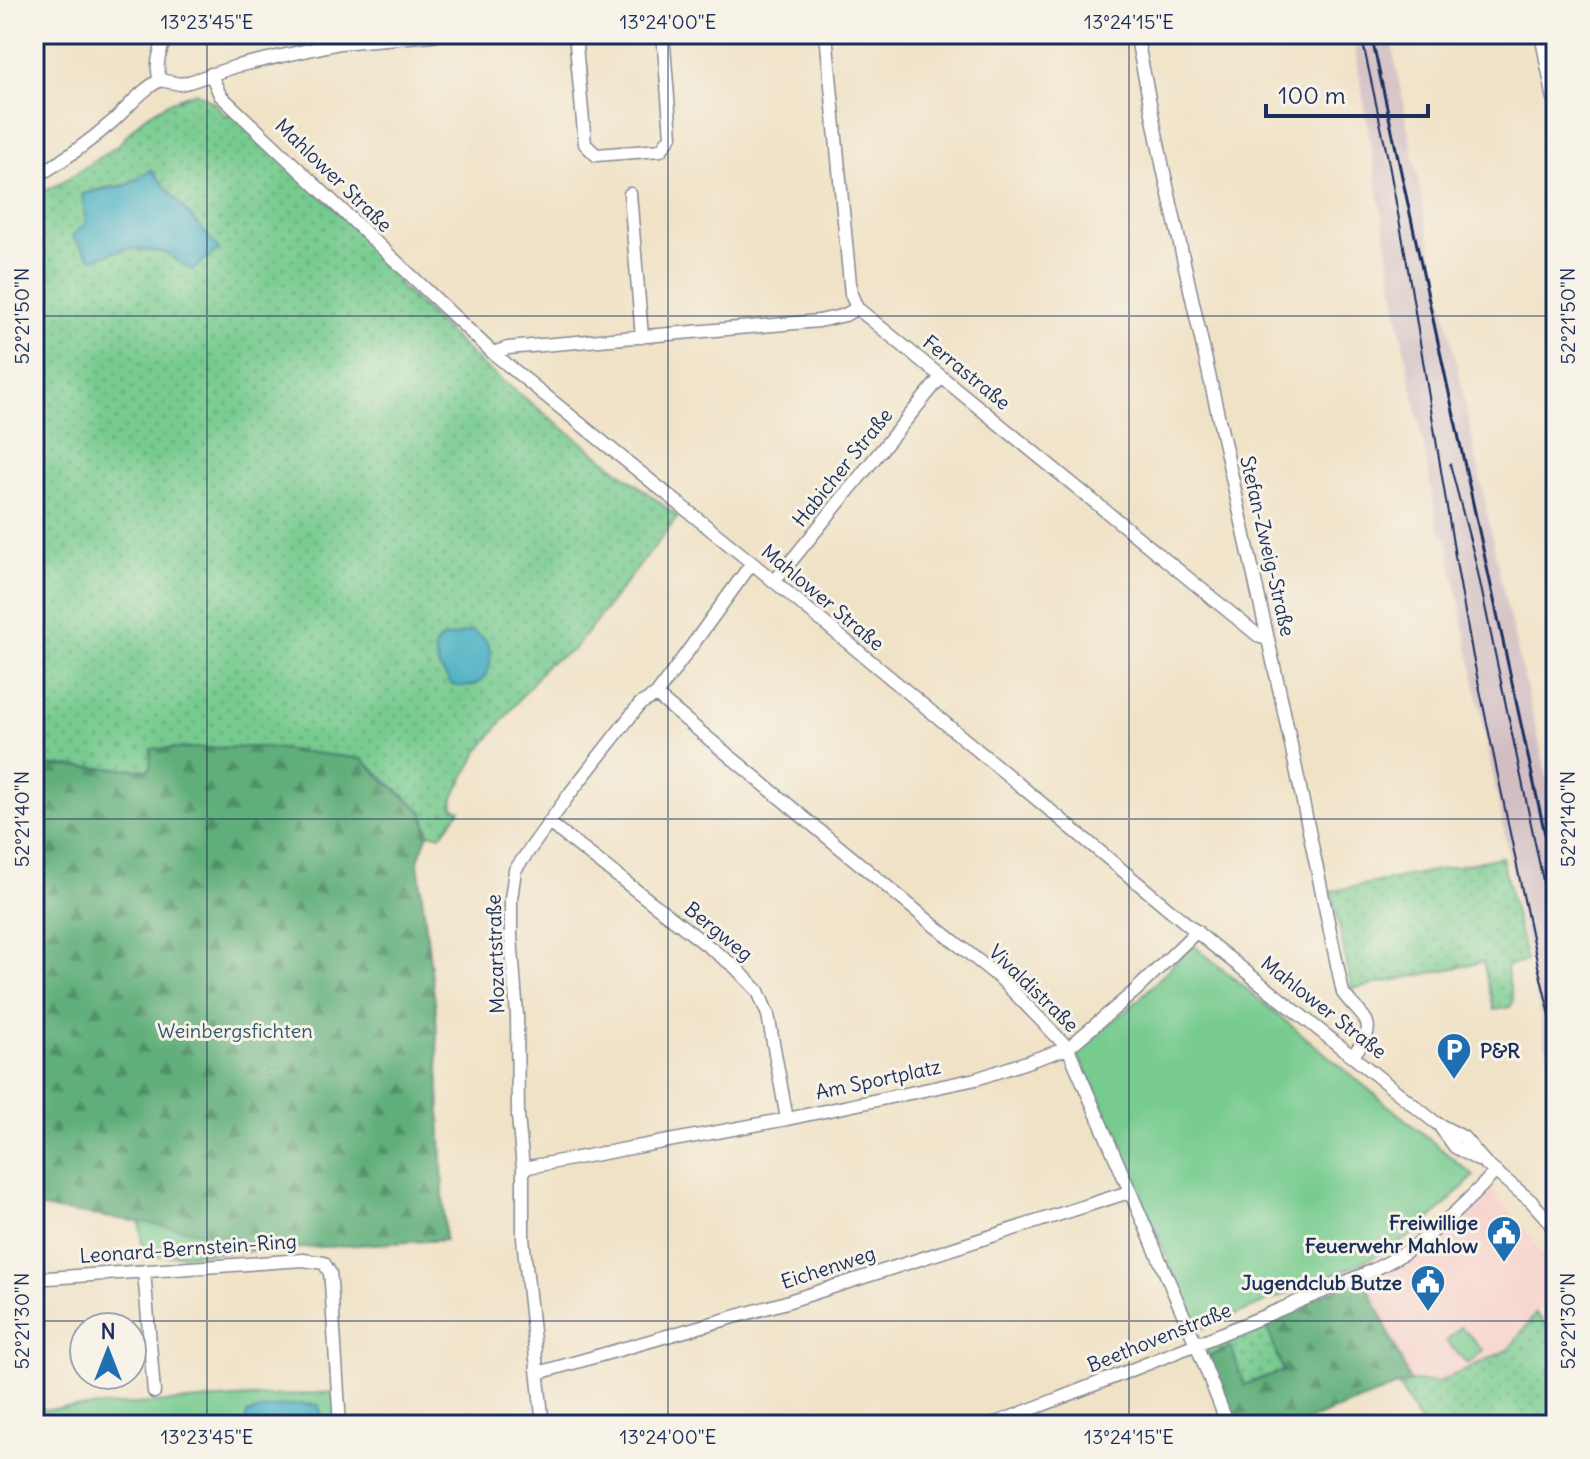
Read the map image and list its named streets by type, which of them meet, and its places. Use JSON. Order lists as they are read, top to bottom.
{
  "streets": {
    "street": [
      "Mahlower Straße",
      "Ferrastraße",
      "Habicher Straße",
      "Stefan-Zweig-Straße",
      "Bergweg",
      "Mozartstraße",
      "Vivaldistraße",
      "Am Sportplatz",
      "Leonard-Bernstein-Ring",
      "Eichenweg",
      "Beethovenstraße"
    ]
  },
  "crossings": [
    ["Mahlower Straße", "Habicher Straße"],
    ["Mahlower Straße", "Stefan-Zweig-Straße"],
    ["Mahlower Straße", "Mozartstraße"],
    ["Mahlower Straße", "Am Sportplatz"],
    ["Mahlower Straße", "Beethovenstraße"],
    ["Ferrastraße", "Habicher Straße"],
    ["Ferrastraße", "Stefan-Zweig-Straße"],
    ["Bergweg", "Mozartstraße"],
    ["Bergweg", "Am Sportplatz"],
    ["Mozartstraße", "Vivaldistraße"],
    ["Mozartstraße", "Am Sportplatz"],
    ["Mozartstraße", "Eichenweg"],
    ["Vivaldistraße", "Am Sportplatz"],
    ["Vivaldistraße", "Eichenweg"],
    ["Vivaldistraße", "Beethovenstraße"]
  ],
  "parks": ["Weinbergsfichten"],
  "places": {
    "parking": ["P&R"],
    "public building": ["Freiwillige Feuerwehr Mahlow", "Jugendclub Butze"]
  },
  "scale_bar": "100 m",
  "north": "top",
  "coordinates": [
    "13°23'45\"E",
    "13°24'00\"E",
    "13°24'15\"E",
    "52°21'50\"N",
    "52°21'40\"N",
    "52°21'30\"N"
  ]
}
